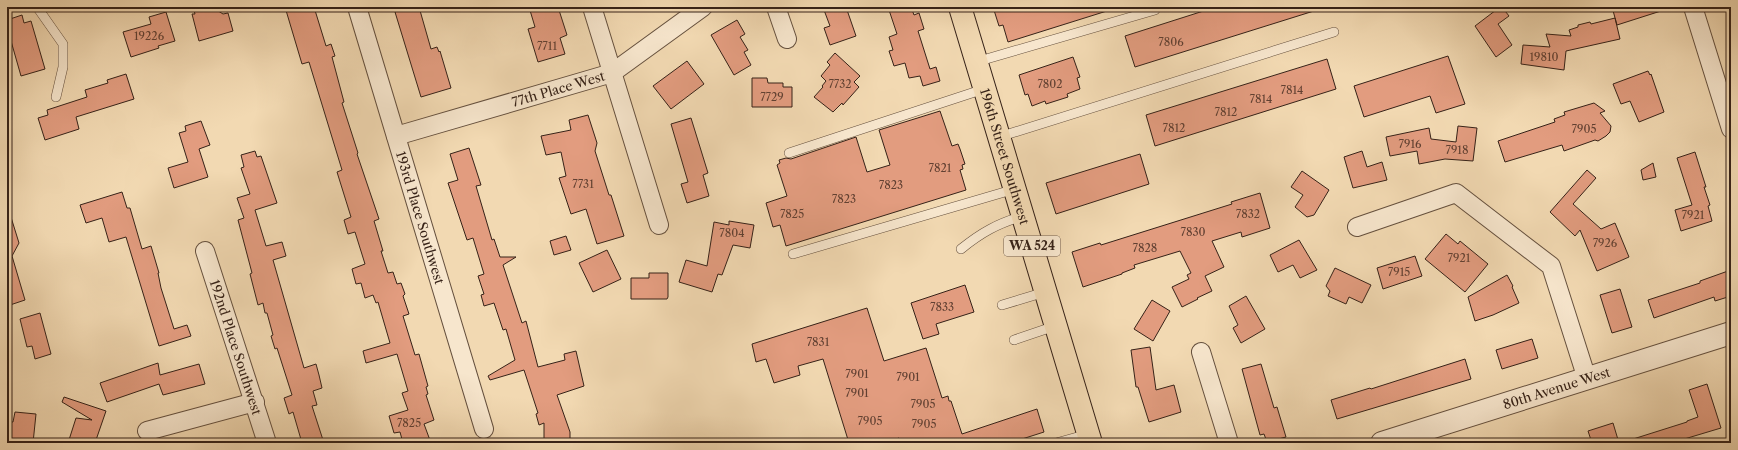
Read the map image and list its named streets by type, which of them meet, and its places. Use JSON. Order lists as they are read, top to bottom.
{
  "streets": {
    "main road": ["196th Street Southwest", "WA 524"],
    "street": [
      "77th Place West",
      "193rd Place Southwest",
      "192nd Place Southwest",
      "80th Avenue West"
    ]
  },
  "crossings": [
    ["77th Place West", "193rd Place Southwest"]
  ],
  "house_numbers": [
    "19226",
    "7806",
    "7711",
    "19810",
    "7732",
    "7802",
    "7814",
    "7729",
    "7814",
    "7812",
    "7812",
    "7905",
    "7916",
    "7918",
    "7821",
    "7731",
    "7823",
    "7823",
    "7825",
    "7832",
    "7921",
    "7830",
    "7804",
    "7926",
    "7828",
    "7921",
    "7915",
    "7833",
    "7831",
    "7901",
    "7901",
    "7901",
    "7905",
    "7905",
    "7825",
    "7905"
  ]
}
